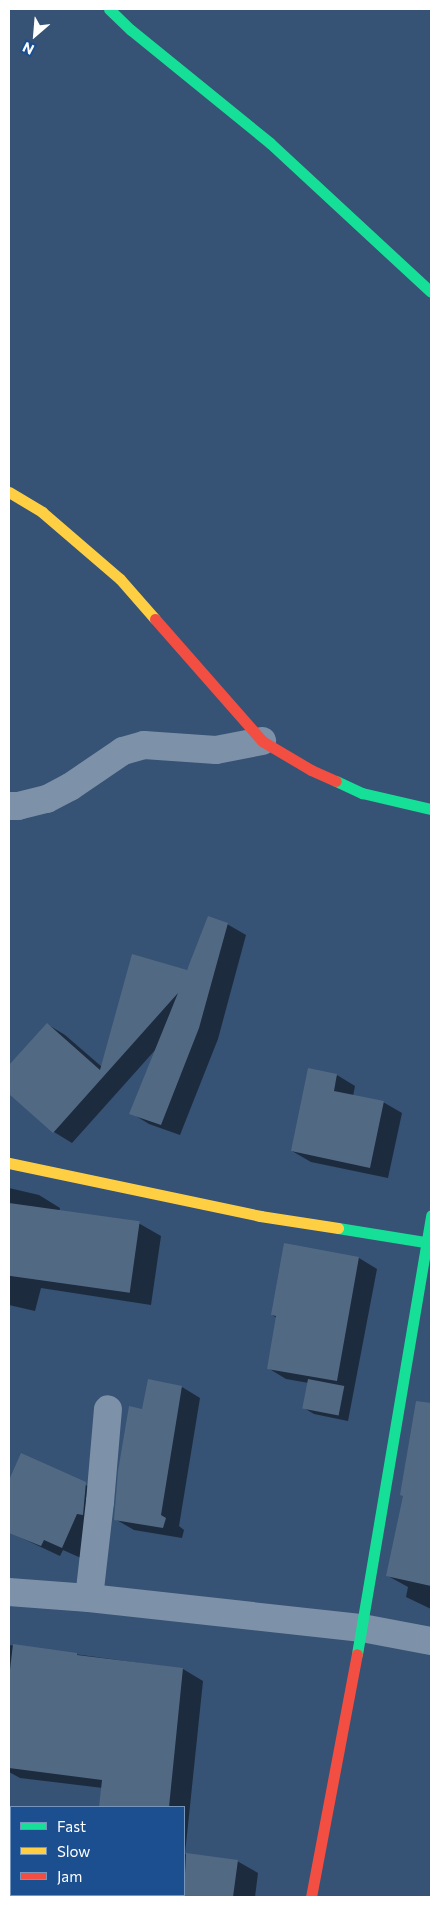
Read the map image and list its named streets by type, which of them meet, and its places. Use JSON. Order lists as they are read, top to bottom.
{
  "legend": ["Fast", "Slow", "Jam"],
  "north": "bottom left"
}
